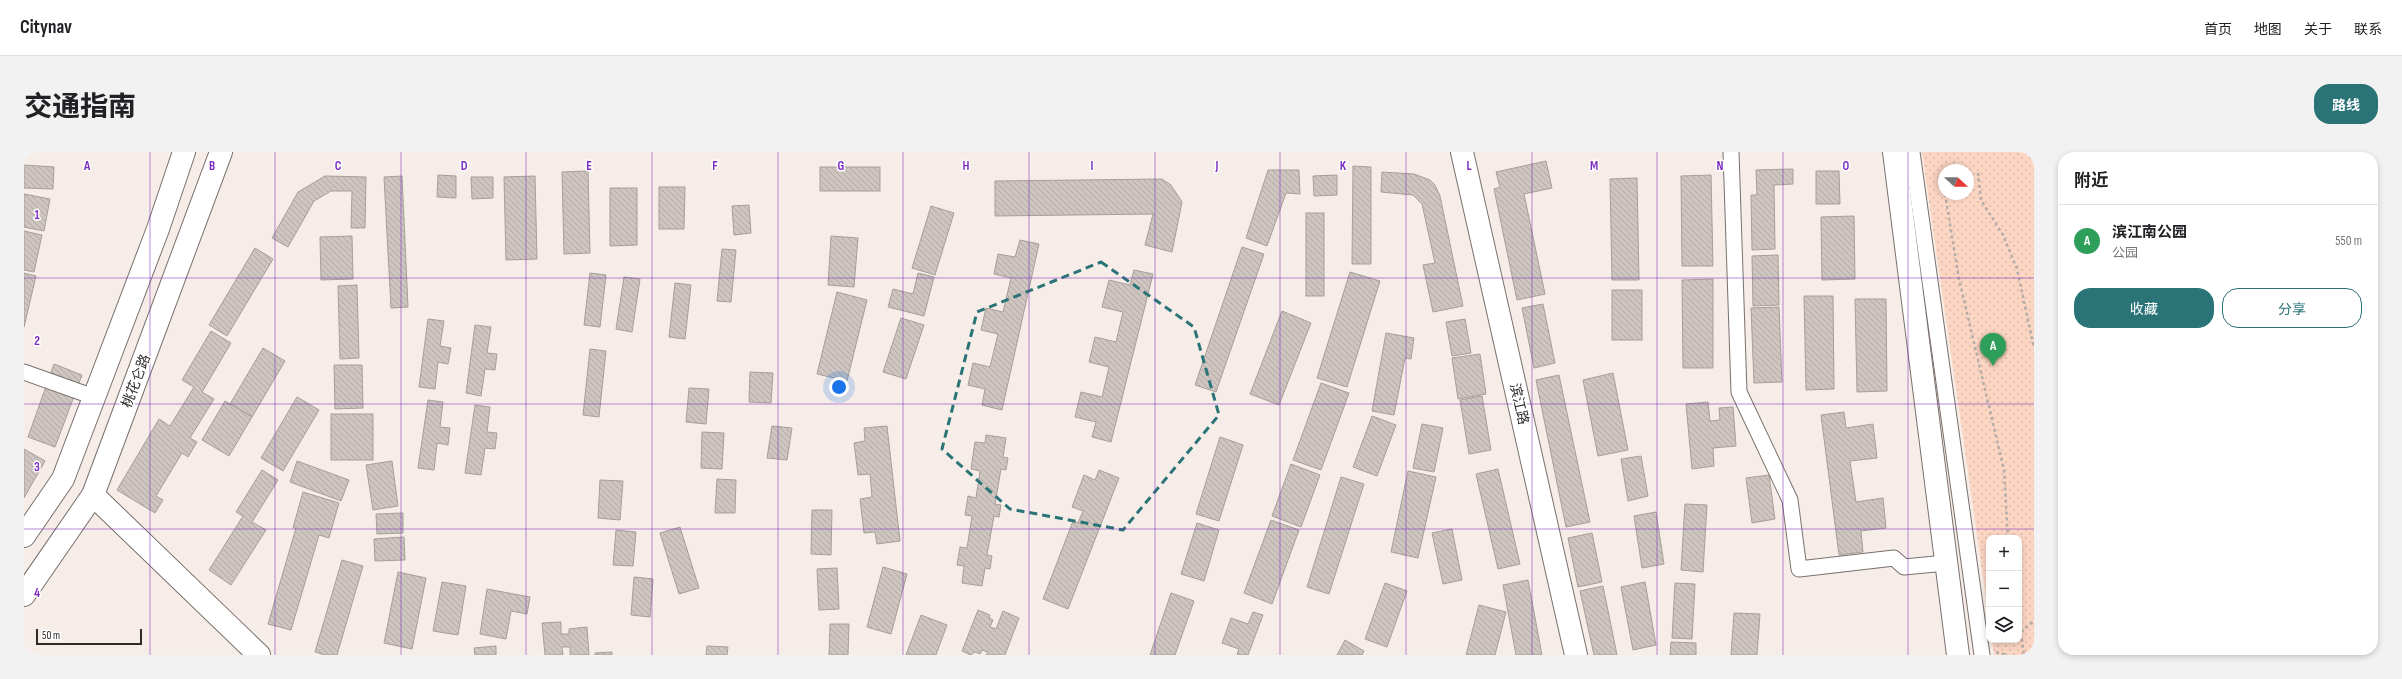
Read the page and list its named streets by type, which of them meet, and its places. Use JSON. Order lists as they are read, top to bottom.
{
  "streets": {
    "main road": ["桃花仑路", "滨江路"]
  },
  "scale_bar": "50 m",
  "north": "right",
  "page": {
    "header": "Citynav",
    "nav": [
      "首页",
      "地图",
      "关于",
      "联系"
    ],
    "title": "交通指南",
    "buttons": [
      "路线",
      ["收藏", "分享"]
    ],
    "heading": "附近",
    "list": [
      {
        "mark": "A",
        "name": "滨江南公园",
        "note": "公园",
        "value": "550 m"
      }
    ],
    "pins": "A",
    "map_buttons": ["+", "−"],
    "scale": "50 m"
  },
  "grid": {
    "columns": [
      "A",
      "B",
      "C",
      "D",
      "E",
      "F",
      "G",
      "H",
      "I",
      "J",
      "K",
      "L",
      "M",
      "N",
      "O"
    ],
    "rows": [
      "1",
      "2",
      "3",
      "4"
    ]
  }
}
